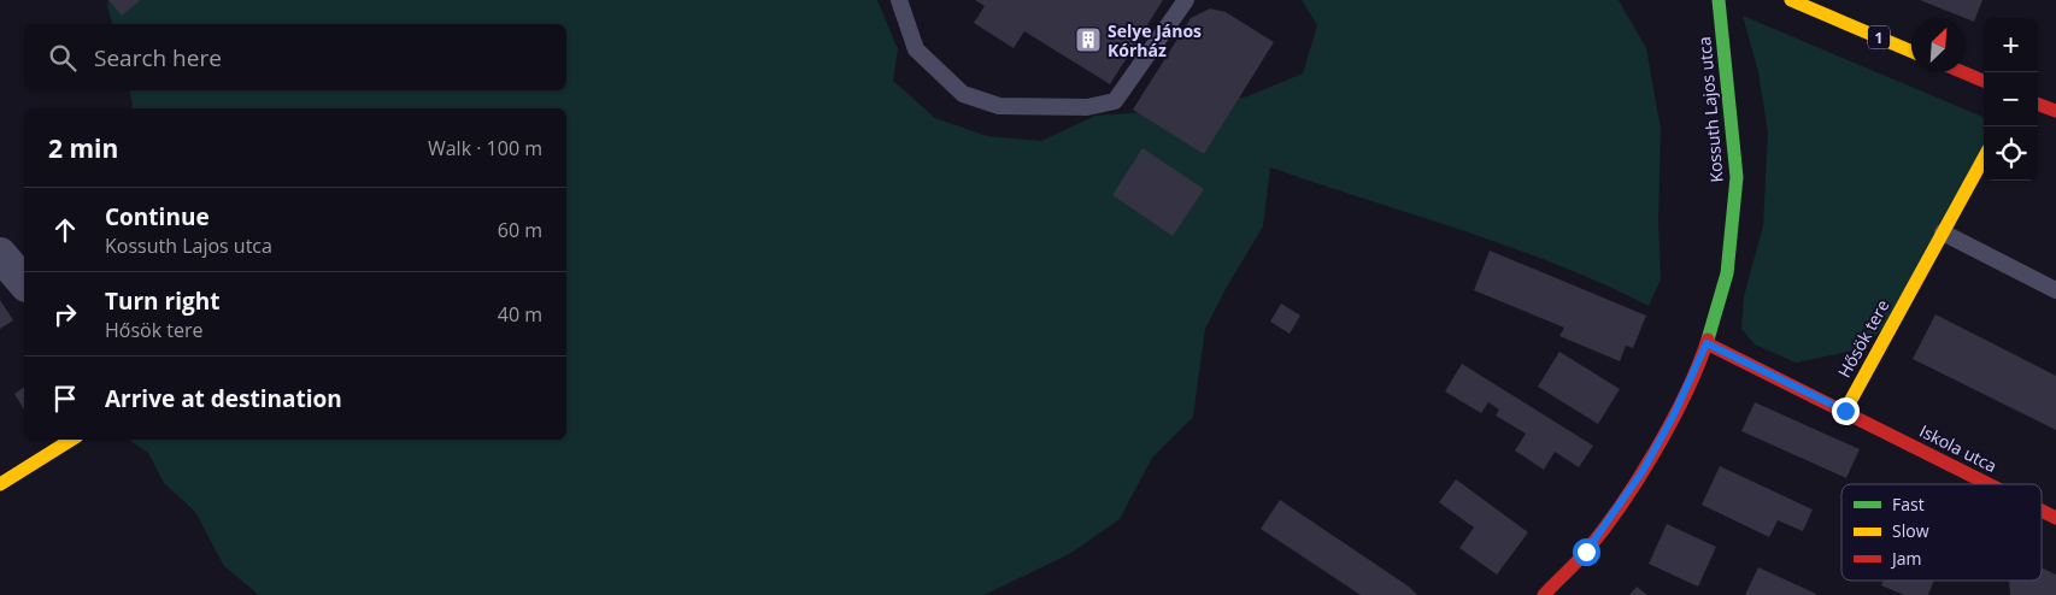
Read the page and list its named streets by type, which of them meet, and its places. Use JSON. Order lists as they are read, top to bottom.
{
  "streets": {
    "street": [
      "1",
      "Kossuth Lajos utca",
      "Hősök tere",
      "Iskola utca"
    ]
  },
  "crossings": [
    ["Hősök tere", "Iskola utca"]
  ],
  "places": {
    "building": ["Selye János Kórház"]
  },
  "legend": ["Fast", "Slow", "Jam"],
  "north": "top right",
  "page": {
    "map_buttons": ["+", "−"],
    "search": "Search here",
    "heading": ["2 min", "Walk · 100 m"],
    "list": [
      ["Continue", "Kossuth Lajos utca", "60 m"],
      ["Turn right", "Hősök tere", "40 m"],
      "Arrive at destination"
    ]
  }
}
